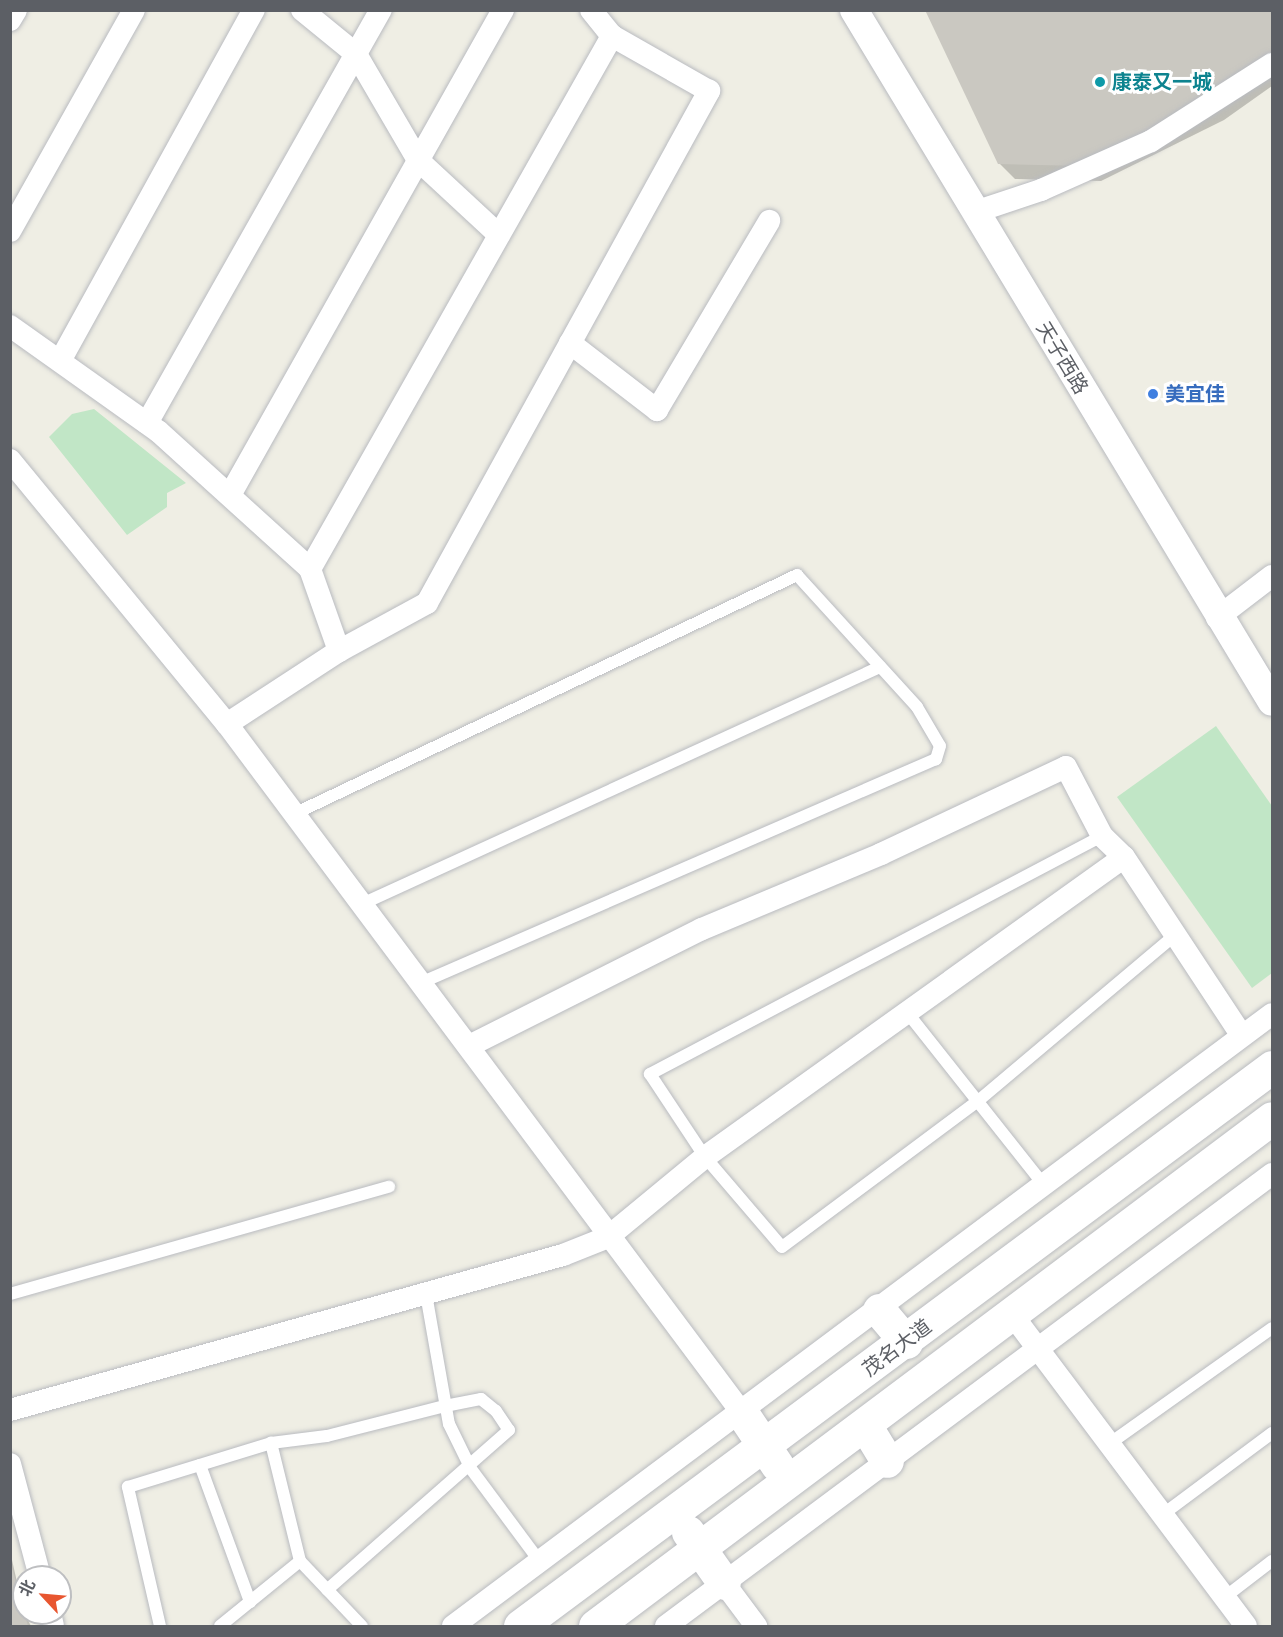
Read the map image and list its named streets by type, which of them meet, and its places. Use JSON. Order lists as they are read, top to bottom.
{
  "streets": {
    "main road": ["茂名大道"],
    "street": ["天子西路"]
  },
  "places": ["康泰又一城", "美宜佳"],
  "north": "top left"
}
